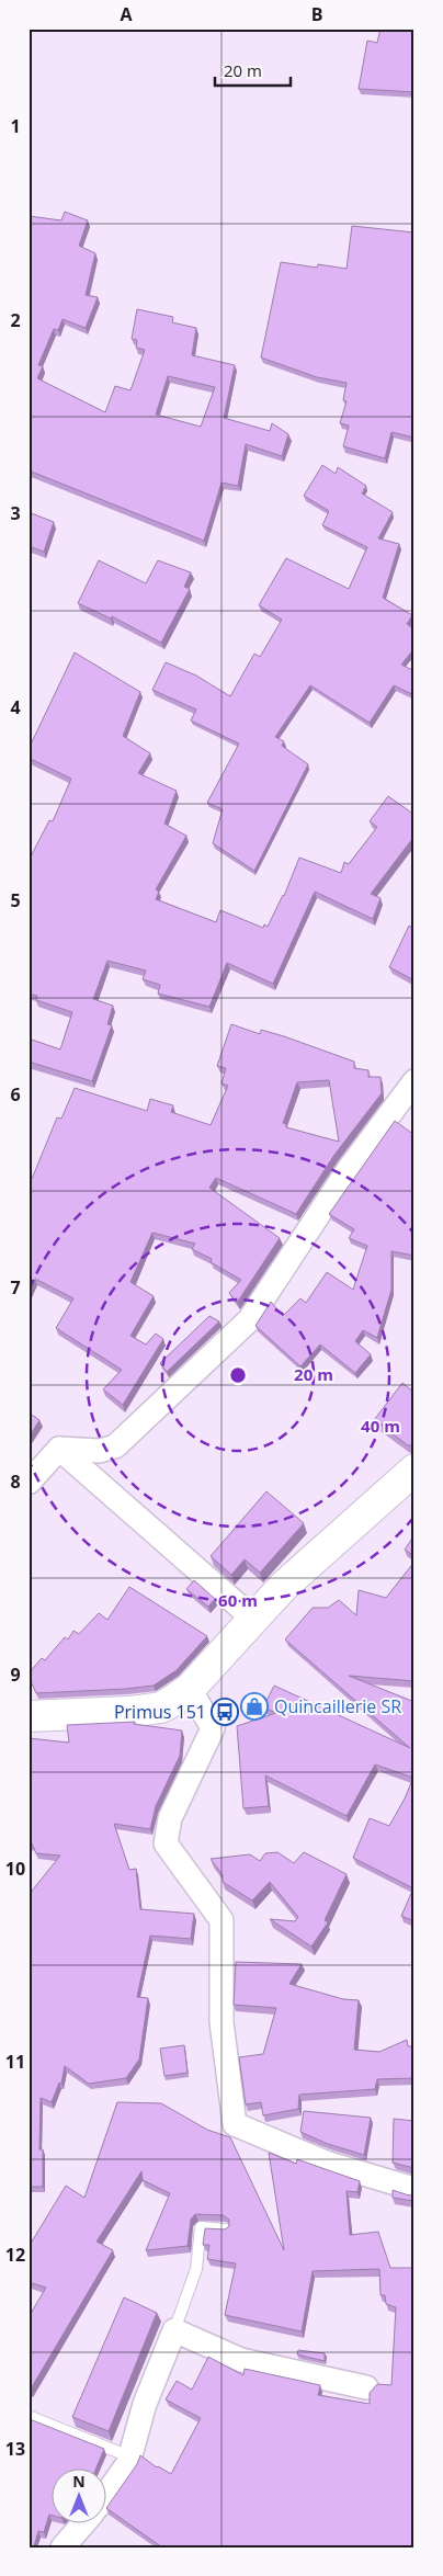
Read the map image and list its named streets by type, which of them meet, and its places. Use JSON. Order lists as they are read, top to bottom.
{
  "places": {
    "shop": ["Quincaillerie SR"],
    "bus stop": ["Primus 151"]
  },
  "scale_bar": "20 m",
  "north": "top",
  "grid": {
    "columns": ["A", "B"],
    "rows": [
      "1",
      "2",
      "3",
      "4",
      "5",
      "6",
      "7",
      "8",
      "9",
      "10",
      "11",
      "12",
      "13"
    ]
  },
  "rings": ["20 m", "40 m", "60 m"]
}
